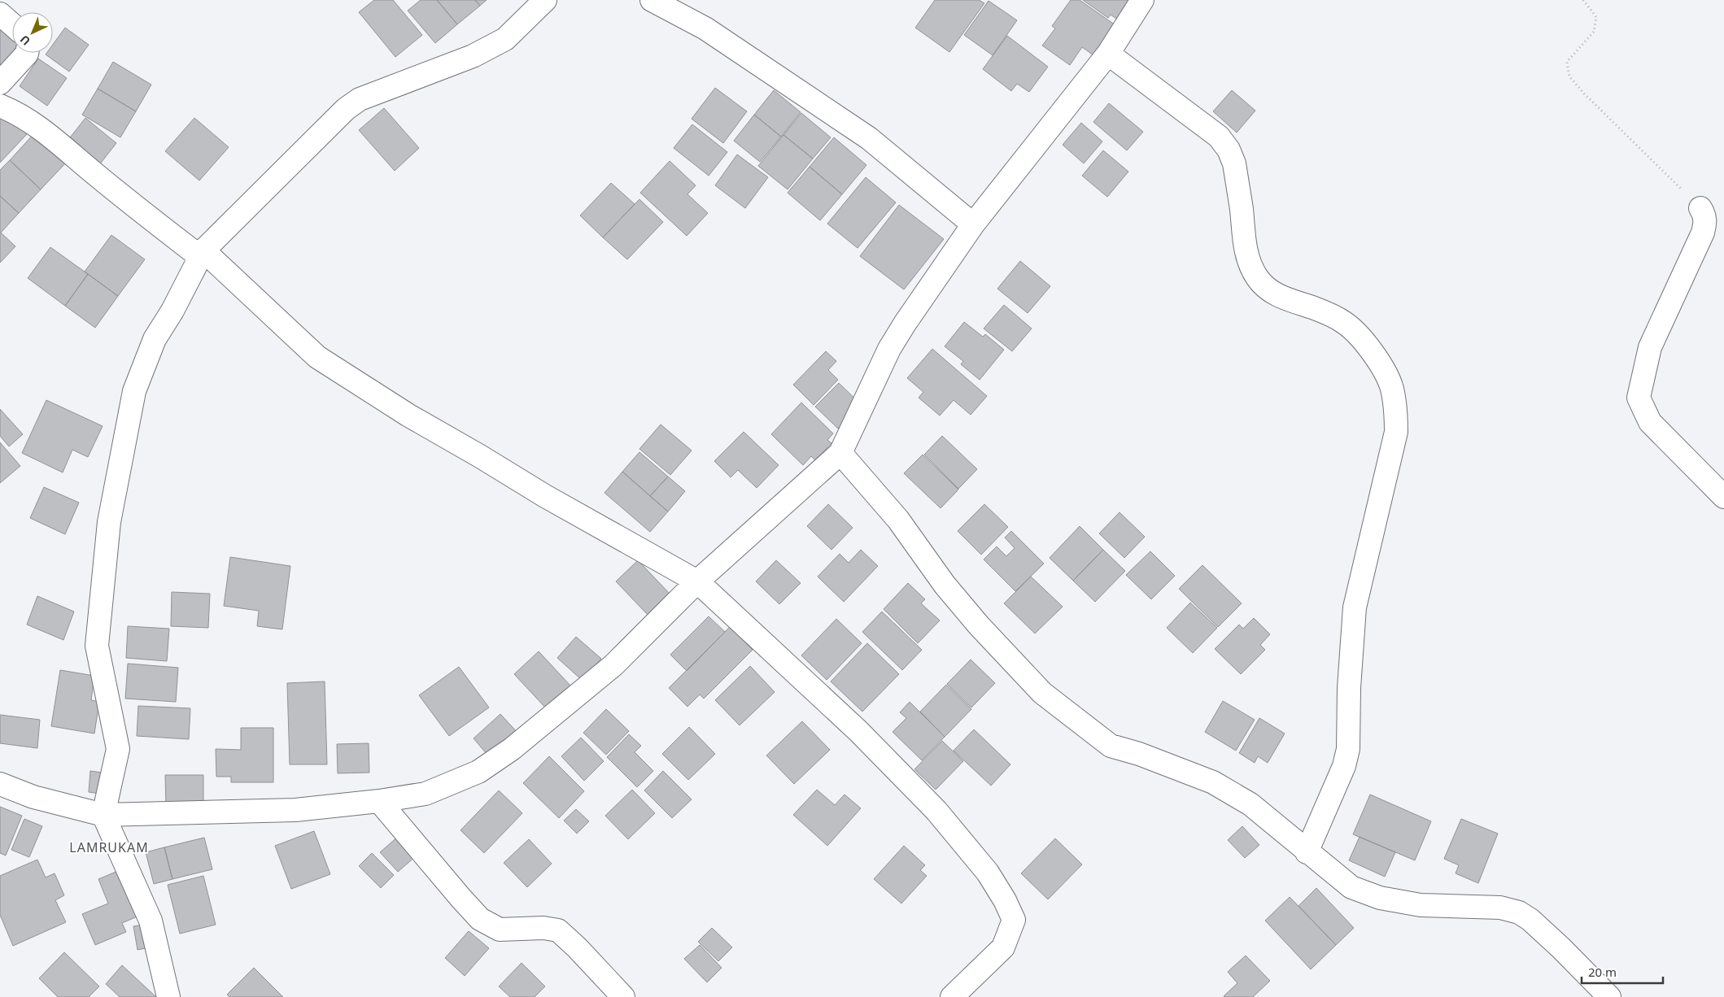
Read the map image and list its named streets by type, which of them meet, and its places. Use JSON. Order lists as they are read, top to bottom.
{
  "districts": ["LAMRUKAM"],
  "scale_bar": "20 m",
  "north": "bottom left"
}
